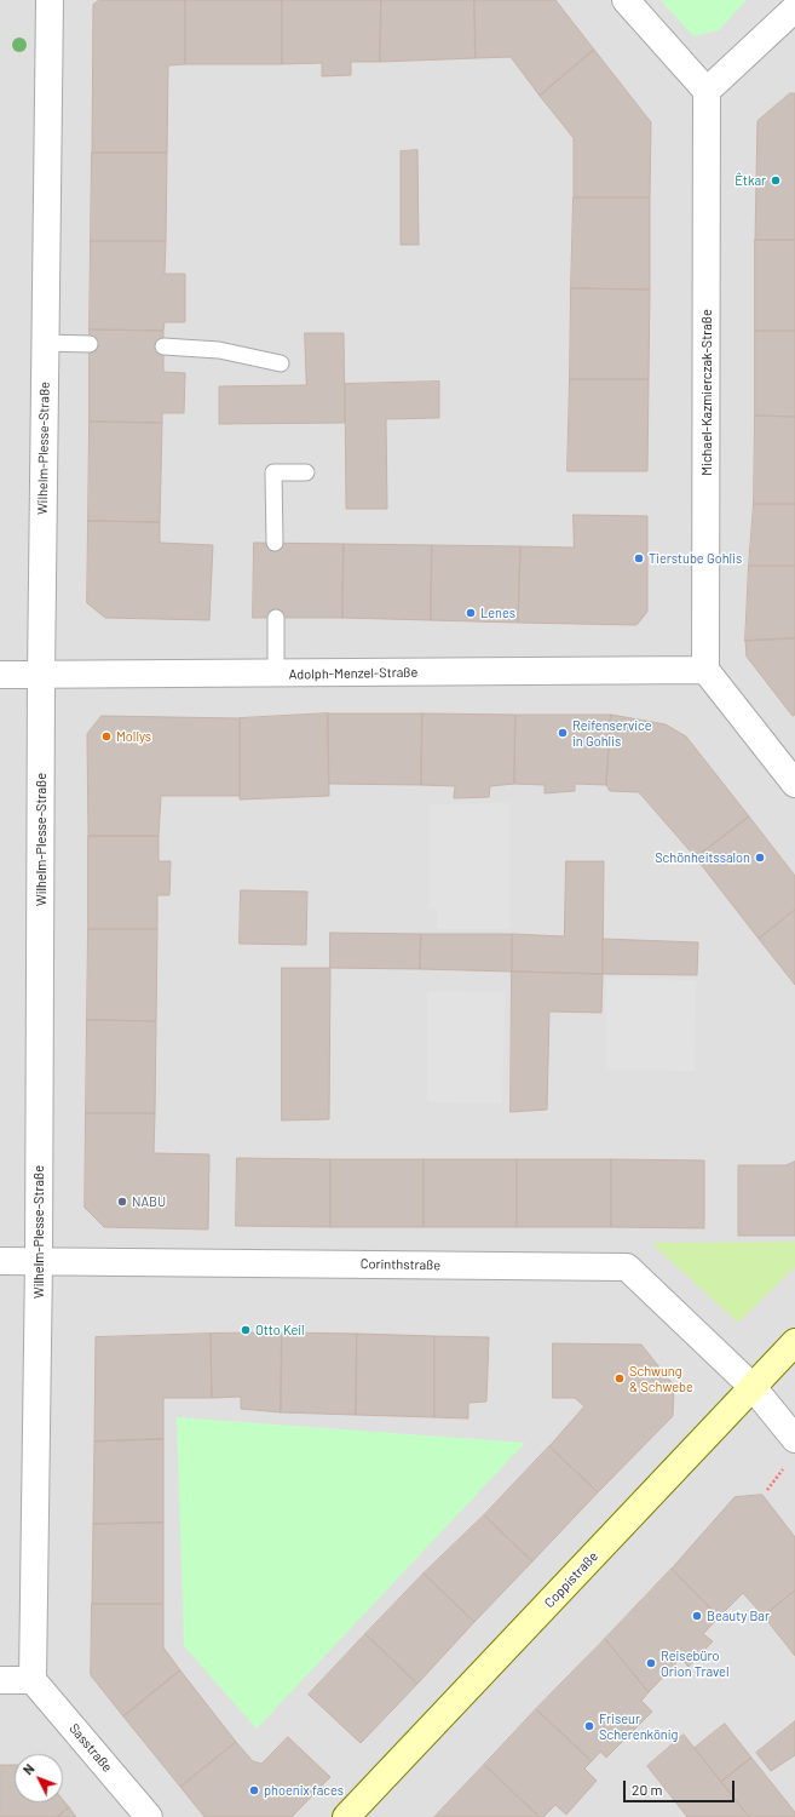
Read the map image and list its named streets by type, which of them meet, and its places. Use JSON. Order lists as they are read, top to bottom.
{
  "streets": {
    "main road": ["Coppistraße"],
    "street": [
      "Michael-Kazmierczak-Straße",
      "Wilhelm-Plesse-Straße",
      "Adolph-Menzel-Straße",
      "Corinthstraße",
      "Sasstraße"
    ]
  },
  "crossings": [
    ["Michael-Kazmierczak-Straße", "Adolph-Menzel-Straße"],
    ["Wilhelm-Plesse-Straße", "Adolph-Menzel-Straße"],
    ["Wilhelm-Plesse-Straße", "Corinthstraße"],
    ["Wilhelm-Plesse-Straße", "Sasstraße"],
    ["Corinthstraße", "Coppistraße"]
  ],
  "places": [
    "Êtkar",
    "Tierstube Gohlis",
    "Lenes",
    "Reifenservice in Gohlis",
    "Mollys",
    "Schönheitssalon",
    "NABU",
    "Otto Keil",
    "Schwung & Schwebe",
    "Beauty Bar",
    "Reisebüro Orion Travel",
    "Friseur Scherenkönig",
    "phoenix faces"
  ],
  "scale_bar": "20 m",
  "north": "top left"
}
